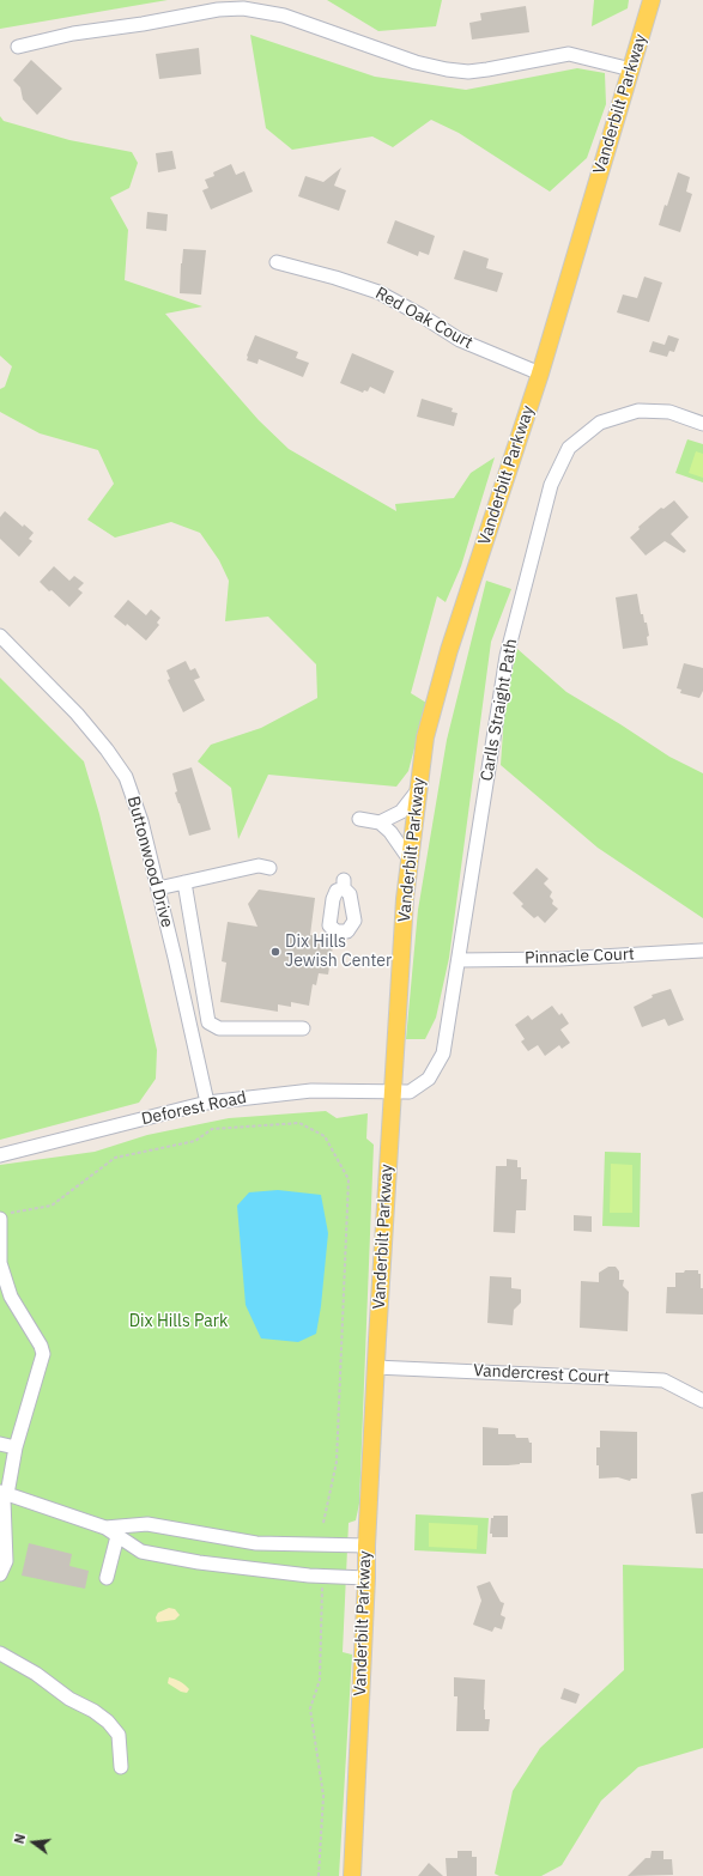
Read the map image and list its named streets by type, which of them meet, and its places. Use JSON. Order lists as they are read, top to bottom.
{
  "streets": {
    "main road": ["Vanderbilt Parkway"],
    "street": [
      "Red Oak Court",
      "Carlls Straight Path",
      "Buttonwood Drive",
      "Pinnacle Court",
      "Deforest Road",
      "Vandercrest Court"
    ]
  },
  "crossings": [
    ["Vanderbilt Parkway", "Red Oak Court"],
    ["Vanderbilt Parkway", "Carlls Straight Path"],
    ["Vanderbilt Parkway", "Deforest Road"],
    ["Vanderbilt Parkway", "Vandercrest Court"],
    ["Carlls Straight Path", "Pinnacle Court"],
    ["Carlls Straight Path", "Deforest Road"],
    ["Buttonwood Drive", "Deforest Road"]
  ],
  "parks": ["Dix Hills Park"],
  "places": ["Dix Hills Jewish Center"],
  "north": "left"
}
